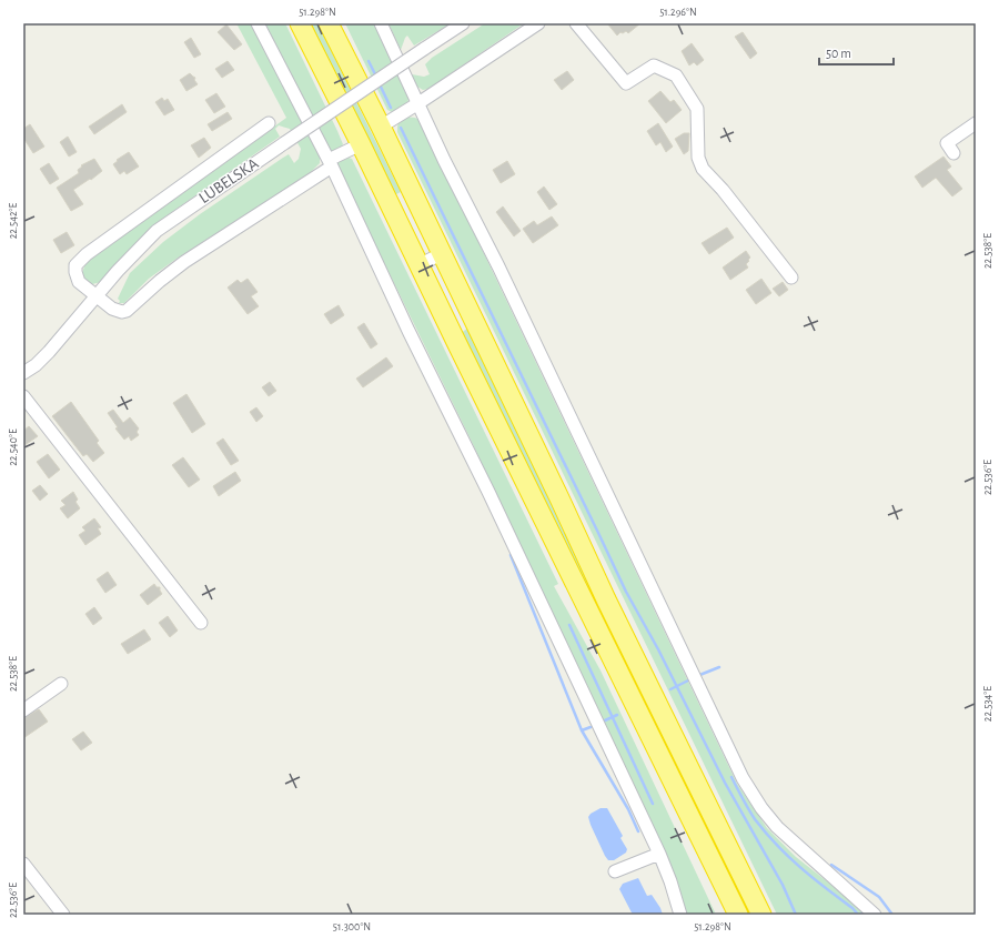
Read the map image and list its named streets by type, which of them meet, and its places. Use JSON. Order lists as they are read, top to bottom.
{
  "streets": {
    "street": ["LUBELSKA"]
  },
  "scale_bar": "50 m",
  "coordinates": [
    "51.298°N",
    "51.296°N",
    "22.542°E",
    "22.538°E",
    "22.540°E",
    "22.536°E",
    "22.534°E",
    "51.300°N"
  ]
}
